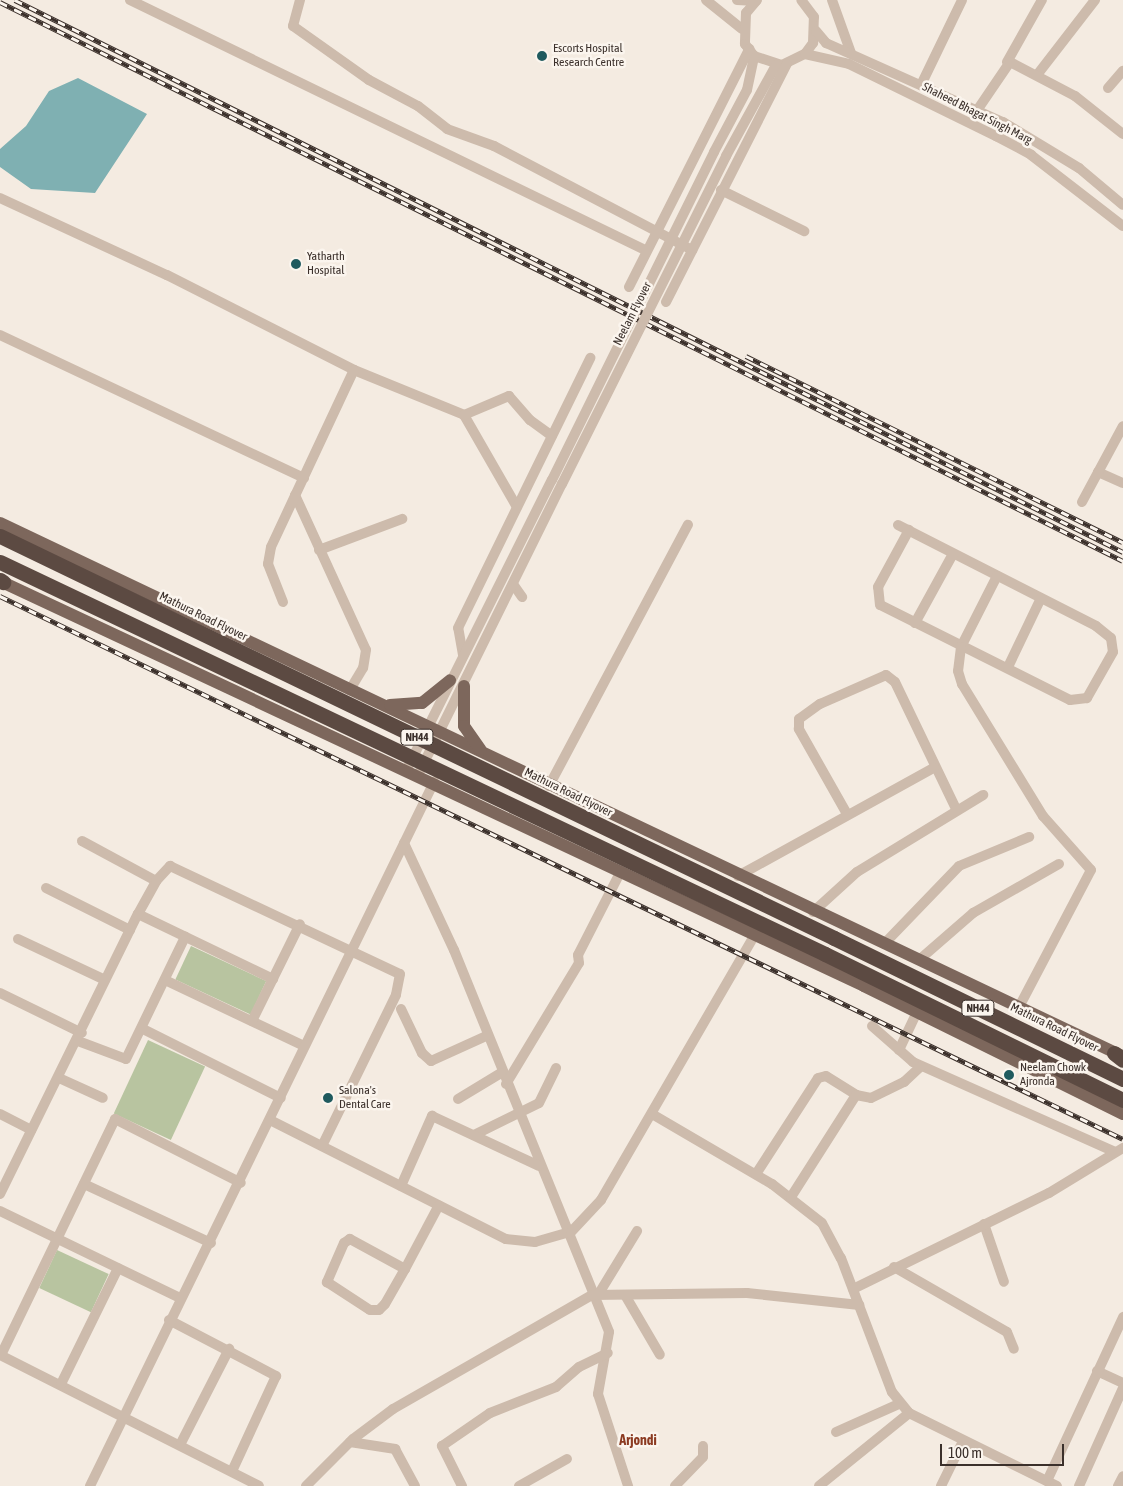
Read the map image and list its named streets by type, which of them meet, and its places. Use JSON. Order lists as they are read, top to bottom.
{
  "streets": {
    "highway": ["Mathura Road Flyover", "NH44"],
    "street": ["Shaheed Bhagat Singh Marg", "Neelam Flyover"]
  },
  "districts": ["Arjondi"],
  "places": [
    "Escorts Hospital Research Centre",
    "Yatharth Hospital",
    "Neelam Chowk Ajronda",
    "Salona's Dental Care"
  ],
  "scale_bar": "100 m"
}
